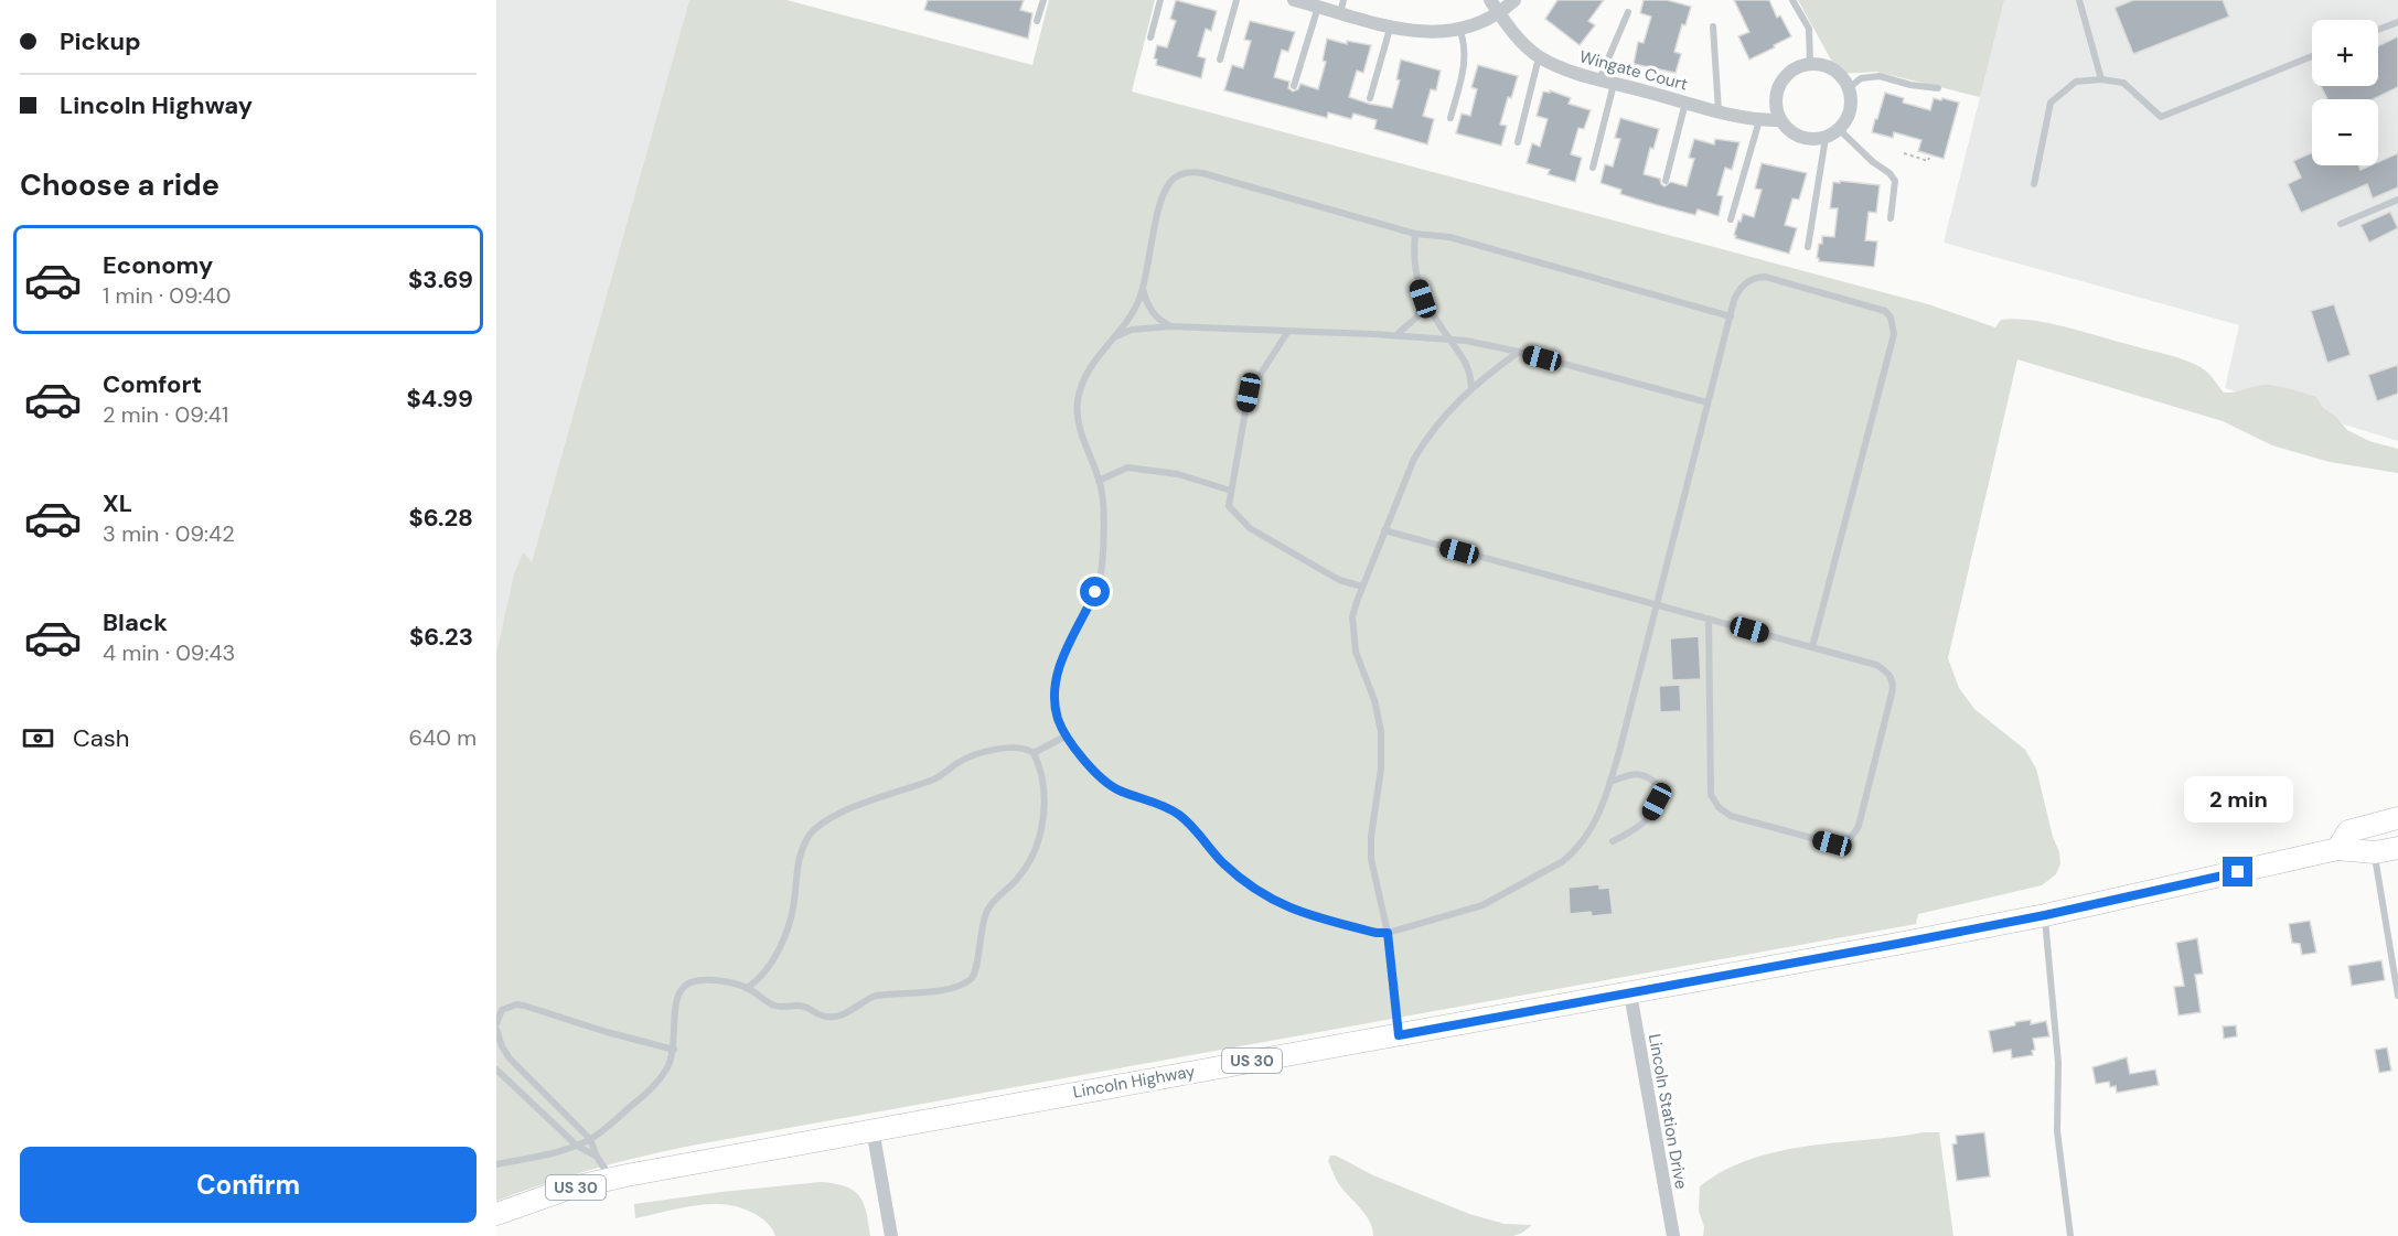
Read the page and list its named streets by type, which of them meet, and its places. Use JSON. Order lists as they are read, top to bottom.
{
  "streets": {
    "main road": ["US 30", "Lincoln Highway"],
    "street": ["Wingate Court", "Lincoln Station Drive"]
  },
  "crossings": [
    ["Lincoln Highway", "Lincoln Station Drive"]
  ],
  "page": {
    "banner": ["Pickup", "Lincoln Highway"],
    "map_buttons": ["+", "−"],
    "heading": "Choose a ride",
    "list": [
      {
        "name": "Economy",
        "note": "1 min · 09:40",
        "value": "$3.69"
      },
      {
        "name": "Comfort",
        "note": "2 min · 09:41",
        "value": "$4.99"
      },
      {
        "name": "XL",
        "note": "3 min · 09:42",
        "value": "$6.28"
      },
      {
        "name": "Black",
        "note": "4 min · 09:43",
        "value": "$6.23"
      }
    ],
    "pay": ["Cash", "640 m"],
    "bubble": "2 min",
    "buttons": "Confirm"
  }
}
